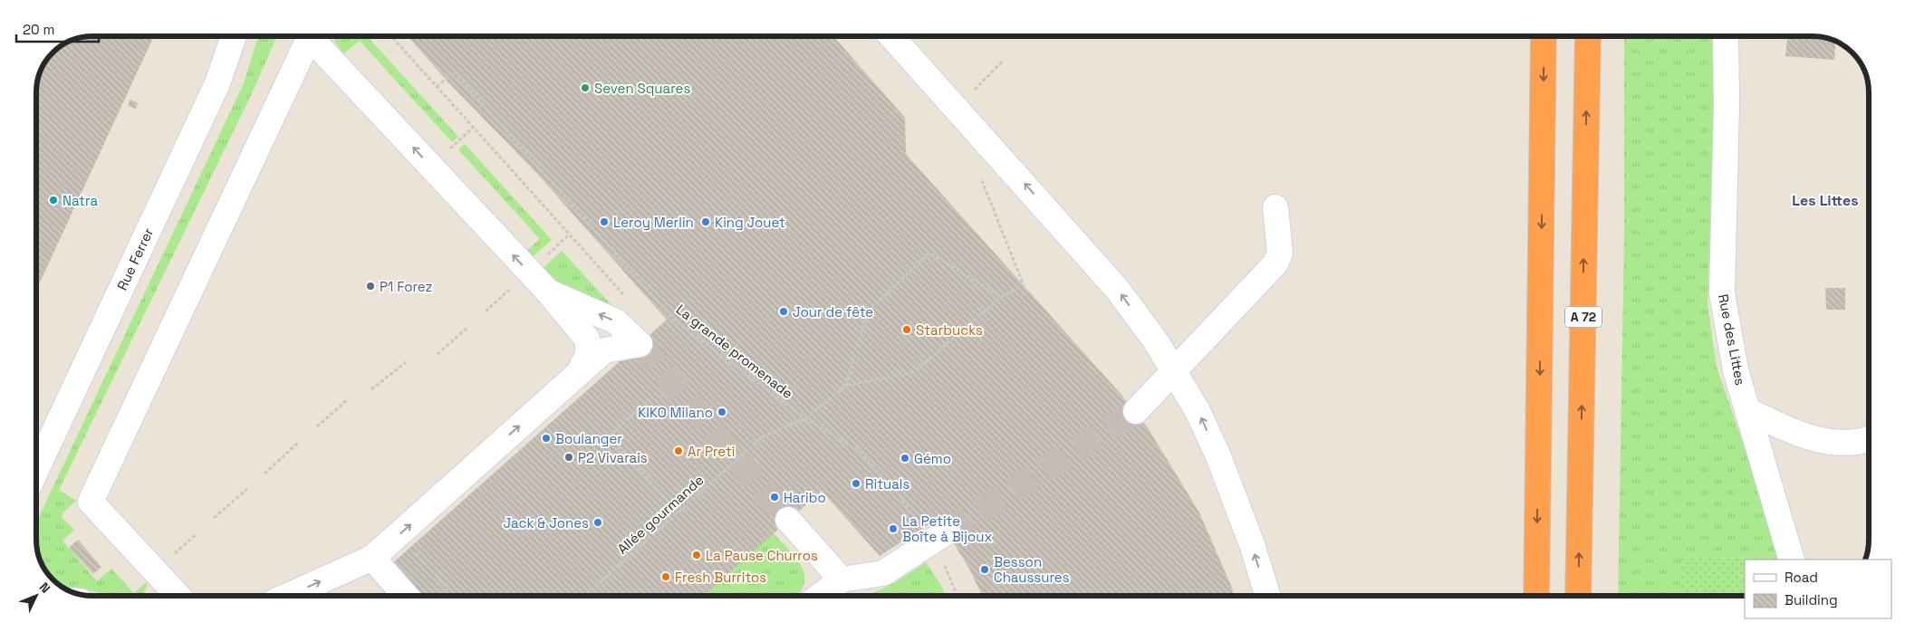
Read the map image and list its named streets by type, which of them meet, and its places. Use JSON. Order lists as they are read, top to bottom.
{
  "streets": {
    "highway": ["A 72"],
    "street": ["Rue Ferrer", "Rue des Littes"],
    "path": ["La grande promenade", "Allée gourmande"]
  },
  "crossings": [
    ["La grande promenade", "Allée gourmande"]
  ],
  "districts": ["Les Littes"],
  "places": [
    "Seven Squares",
    "Natra",
    "Leroy Merlin",
    "King Jouet",
    "P1 Forez",
    "Jour de fête",
    "Starbucks",
    "KIKO Milano",
    "Boulanger",
    "Ar Preti",
    "P2 Vivarais",
    "Gémo",
    "Rituals",
    "Haribo",
    "Jack & Jones",
    "La Petite Boîte à Bijoux",
    "La Pause Churros",
    "Besson Chaussures",
    "Fresh Burritos"
  ],
  "legend": ["Road", "Building"],
  "scale_bar": "20 m",
  "north": "top right"
}
